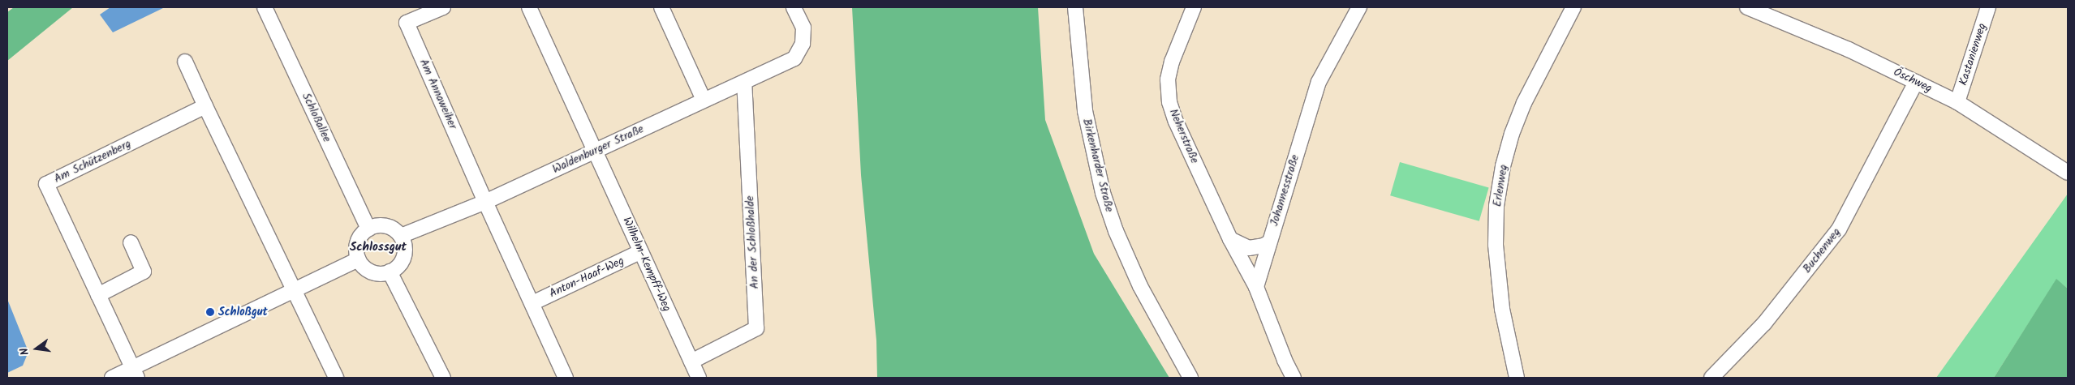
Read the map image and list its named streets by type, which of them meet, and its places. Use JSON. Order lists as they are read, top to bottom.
{
  "streets": {
    "street": [
      "Kastanienweg",
      "Öschweg",
      "Am Annaweiher",
      "Schloßallee",
      "Neherstraße",
      "Waldenburger Straße",
      "Am Schützenberg",
      "Birkenharder Straße",
      "Erlenweg",
      "Johannesstraße",
      "An der Schloßhalde",
      "Buchenweg",
      "Wilhelm-Kempff-Weg",
      "Anton-Haaf-Weg"
    ]
  },
  "crossings": [
    ["Kastanienweg", "Öschweg"],
    ["Öschweg", "Buchenweg"],
    ["Am Annaweiher", "Waldenburger Straße"],
    ["Schloßallee", "Waldenburger Straße"],
    ["Neherstraße", "Johannesstraße"],
    ["Waldenburger Straße", "An der Schloßhalde"],
    ["Waldenburger Straße", "Wilhelm-Kempff-Weg"],
    ["An der Schloßhalde", "Wilhelm-Kempff-Weg"],
    ["Wilhelm-Kempff-Weg", "Anton-Haaf-Weg"]
  ],
  "districts": ["Schlossgut"],
  "places": ["Schloßgut"],
  "north": "left"
}
